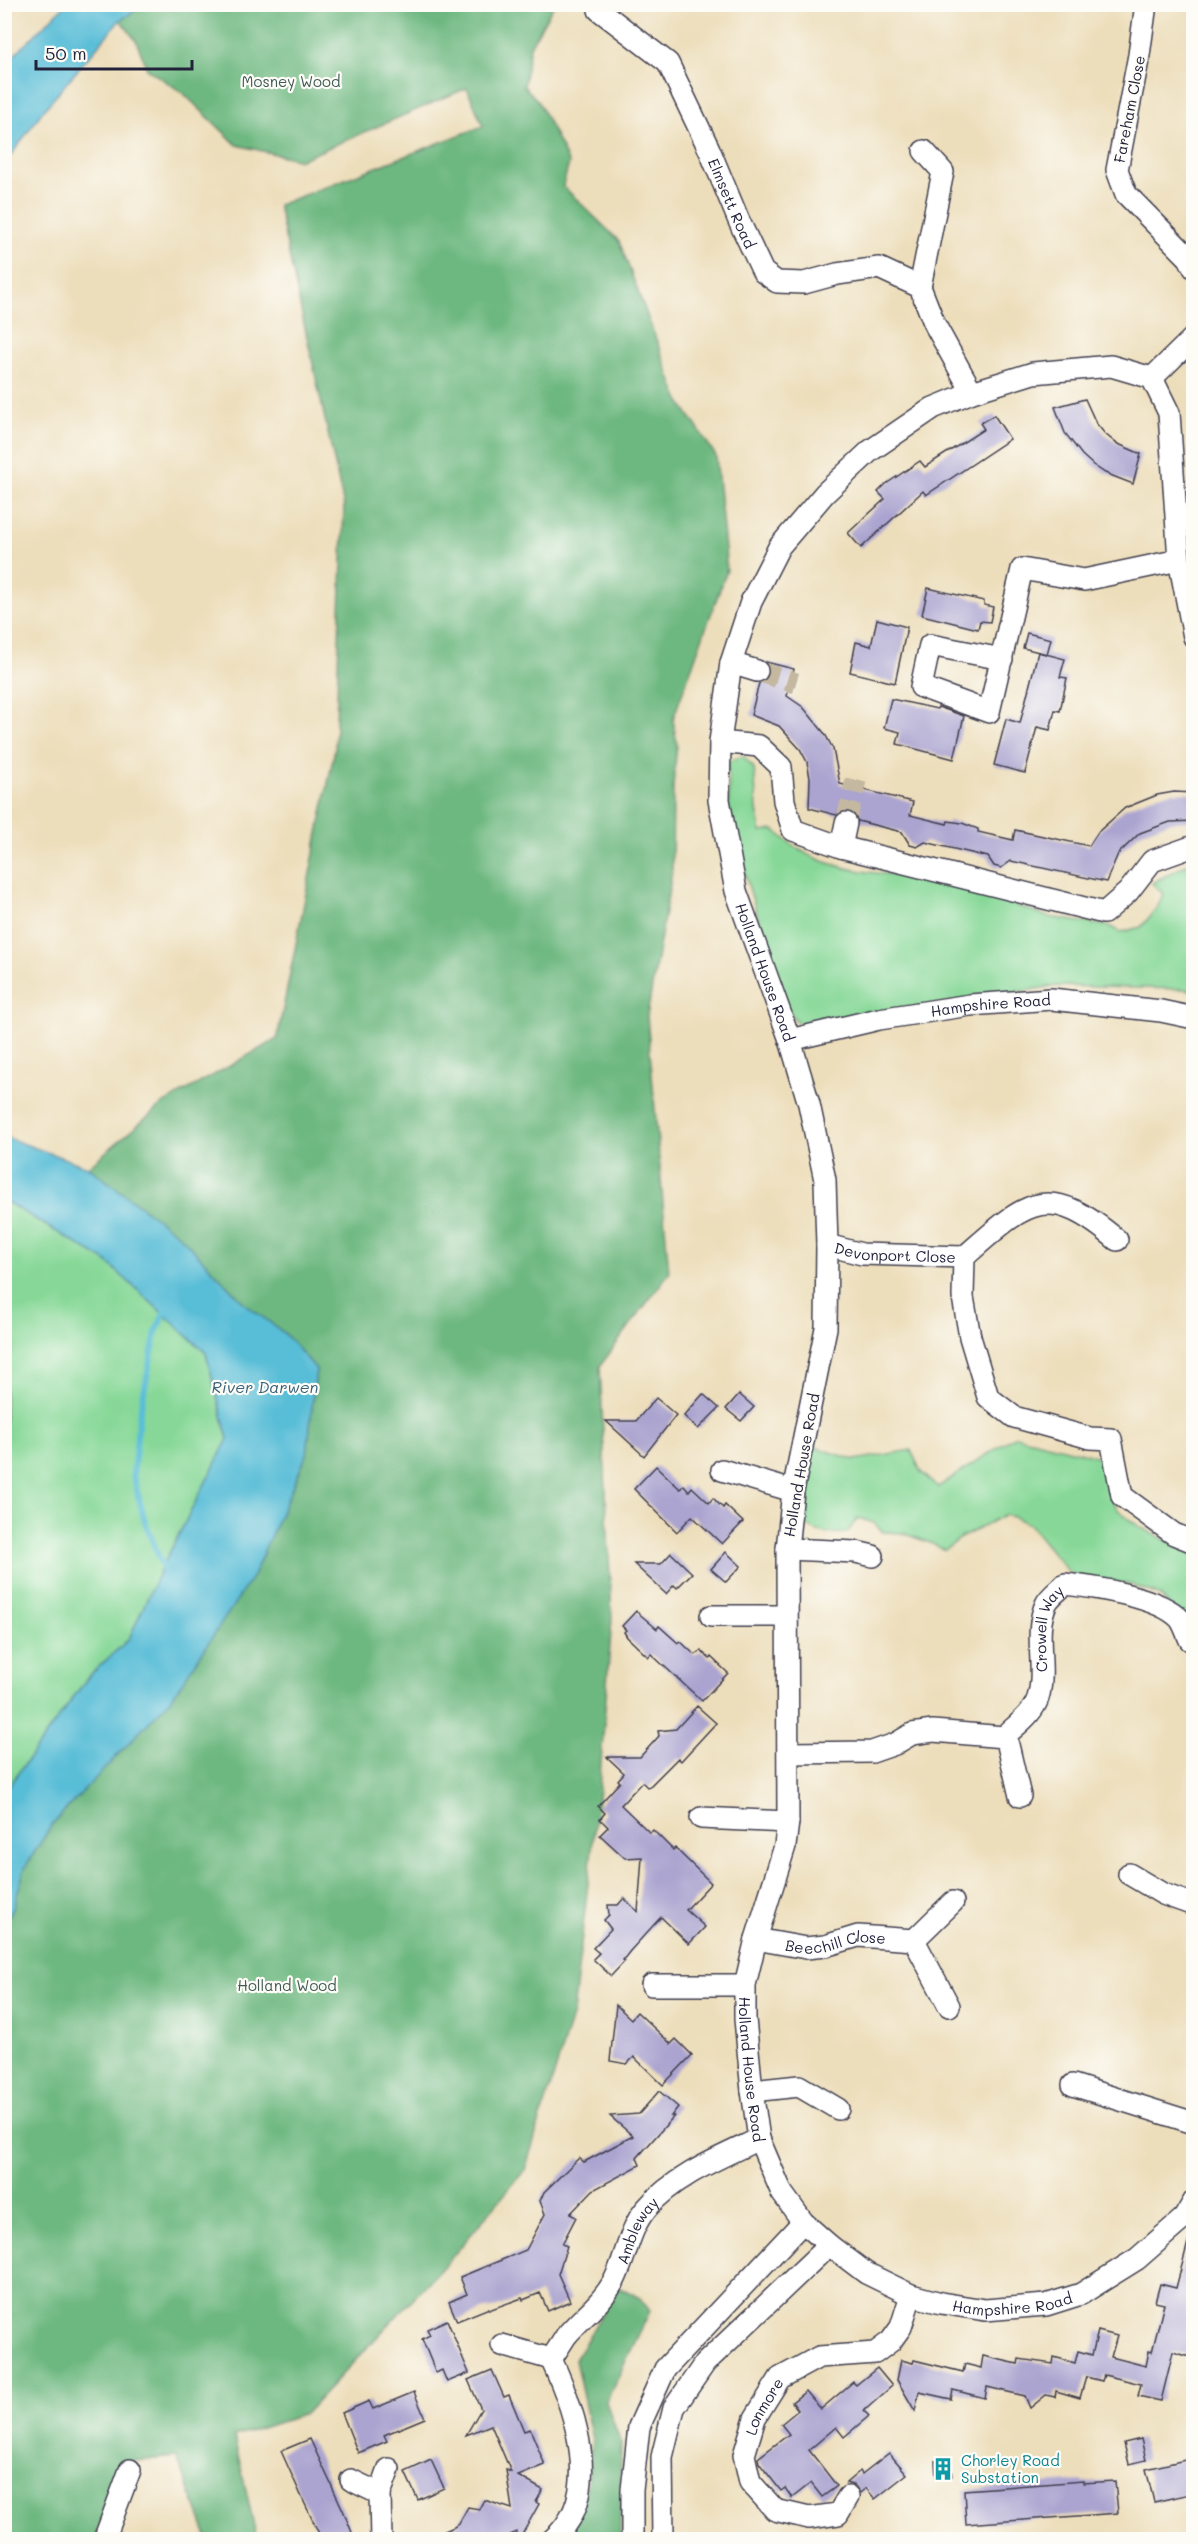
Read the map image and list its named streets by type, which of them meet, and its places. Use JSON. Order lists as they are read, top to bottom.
{
  "streets": {
    "street": [
      "Fareham Close",
      "Elmsett Road",
      "Holland House Road",
      "Hampshire Road",
      "Devonport Close",
      "Crowell Way",
      "Beechill Close",
      "Ambleway",
      "Lonmore"
    ]
  },
  "crossings": [
    ["Holland House Road", "Hampshire Road"],
    ["Holland House Road", "Devonport Close"],
    ["Holland House Road", "Beechill Close"],
    ["Holland House Road", "Ambleway"],
    ["Hampshire Road", "Lonmore"]
  ],
  "water": ["River Darwen"],
  "parks": ["Mosney Wood", "Holland Wood"],
  "places": {
    "building": ["Chorley Road Substation"]
  },
  "scale_bar": "50 m"
}
